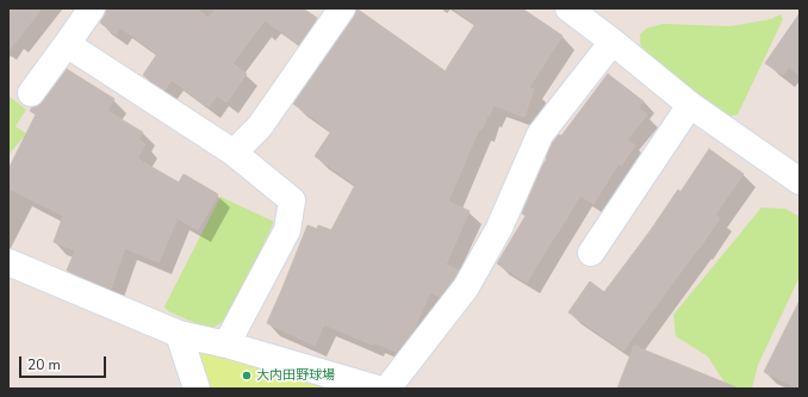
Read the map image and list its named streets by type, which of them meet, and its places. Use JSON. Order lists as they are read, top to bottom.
{
  "places": ["大内田野球場"],
  "scale_bar": "20 m"
}
